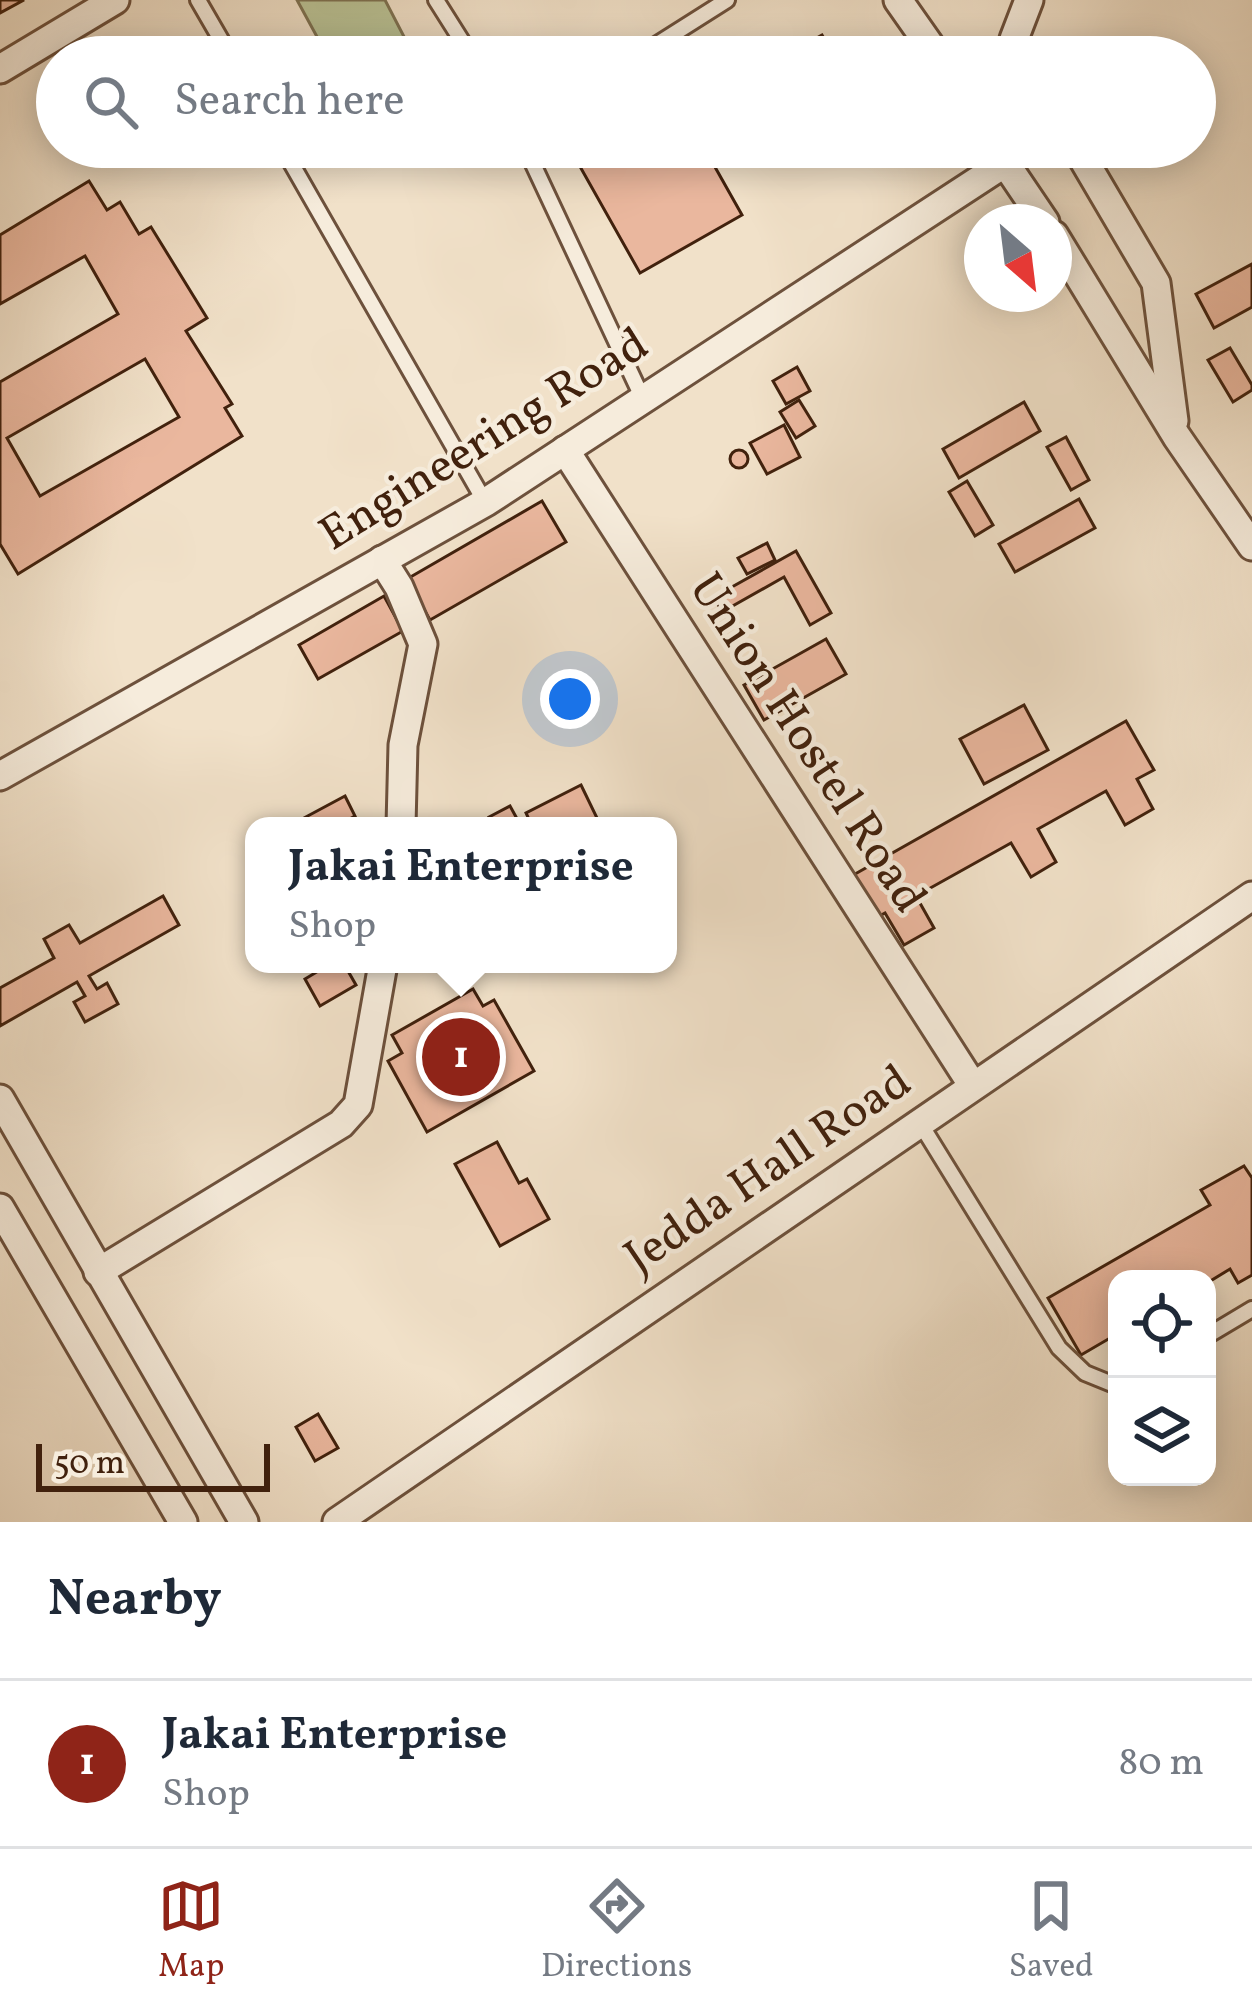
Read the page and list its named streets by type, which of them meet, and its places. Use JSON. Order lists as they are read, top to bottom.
{
  "streets": {
    "street": ["Engineering Road", "Union Hostel Road", "Jedda Hall Road"]
  },
  "crossings": [
    ["Engineering Road", "Union Hostel Road"],
    ["Union Hostel Road", "Jedda Hall Road"]
  ],
  "scale_bar": "50 m",
  "north": "bottom right",
  "page": {
    "search": "Search here",
    "popup": ["Jakai Enterprise", "Shop"],
    "pins": "1",
    "scale": "50 m",
    "heading": "Nearby",
    "list": [
      {
        "mark": "1",
        "name": "Jakai Enterprise",
        "note": "Shop",
        "value": "80 m"
      }
    ],
    "nav": ["Map", "Directions", "Saved"]
  }
}
